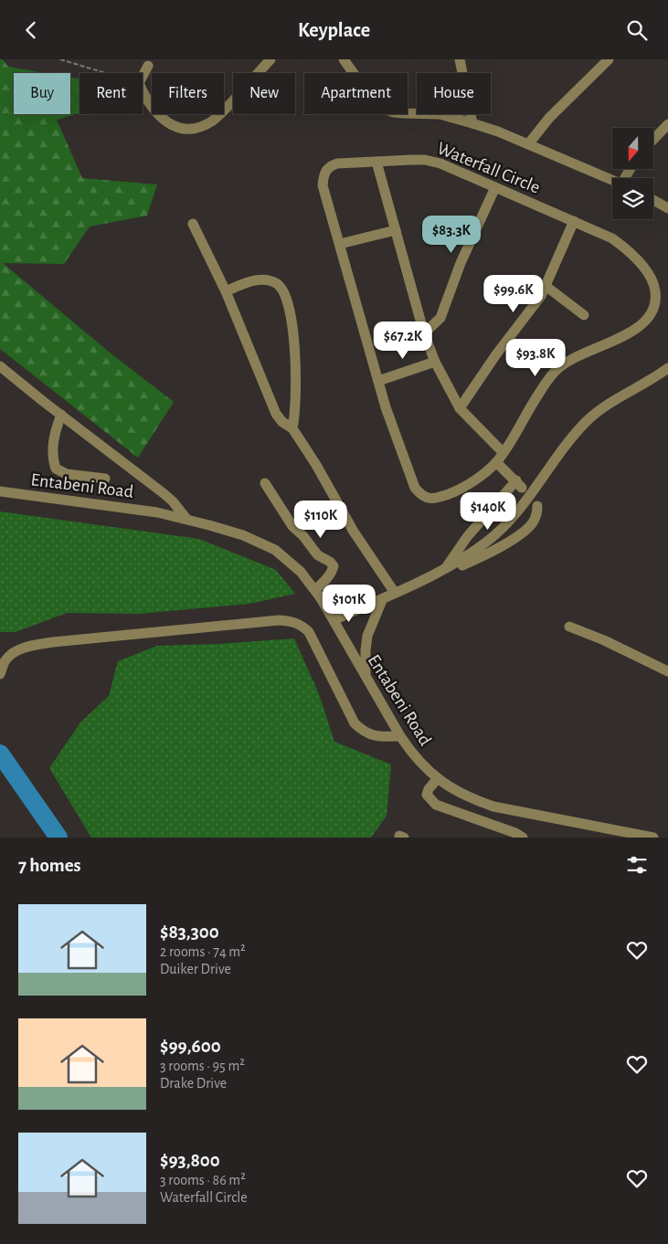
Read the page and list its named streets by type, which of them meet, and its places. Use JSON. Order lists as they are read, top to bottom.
{
  "streets": {
    "street": ["Waterfall Circle", "Entabeni Road"]
  },
  "north": "bottom",
  "page": {
    "header": "Keyplace",
    "chip": [
      "Buy",
      "Rent",
      "Filters",
      "New",
      "Apartment",
      "House"
    ],
    "price": [
      "$83.3K",
      "$99.6K",
      "$67.2K",
      "$93.8K",
      "$140K",
      "$110K",
      "$101K"
    ],
    "heading": "7 homes",
    "list": [
      {
        "name": "$83,300",
        "note": "2 rooms · 74 m² · Duiker Drive"
      },
      {
        "name": "$99,600",
        "note": "3 rooms · 95 m² · Drake Drive"
      },
      {
        "name": "$93,800",
        "note": "3 rooms · 86 m² · Waterfall Circle"
      }
    ]
  }
}
